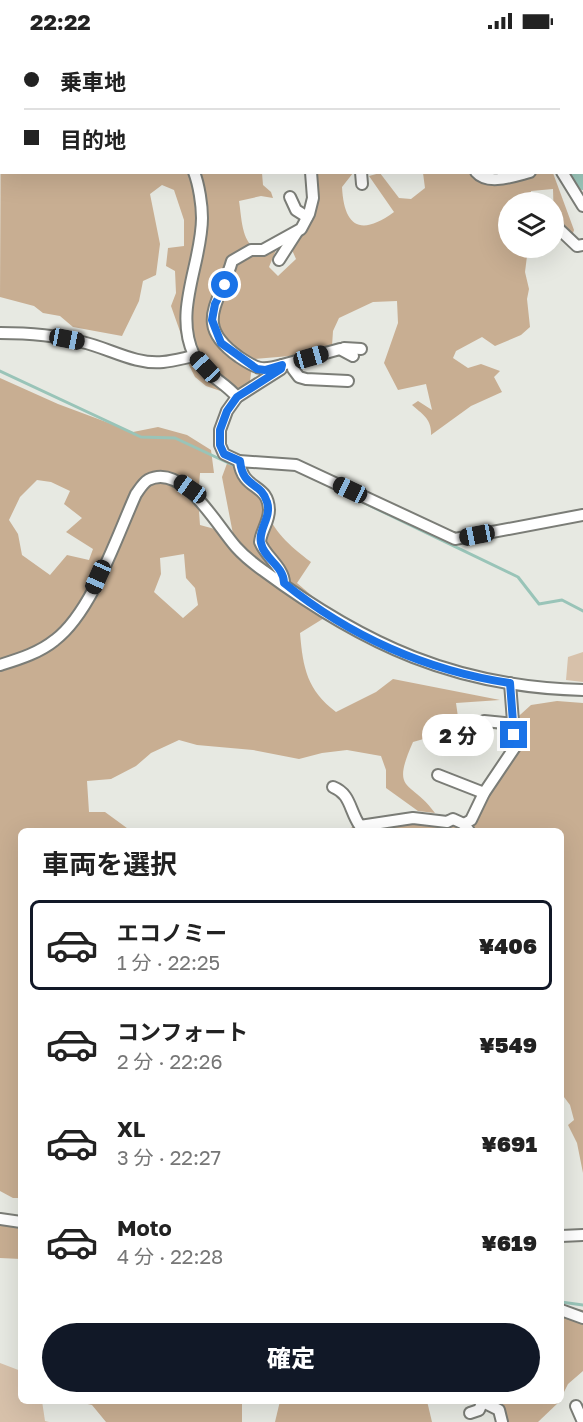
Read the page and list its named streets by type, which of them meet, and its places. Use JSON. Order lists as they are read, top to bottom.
{
  "page": {
    "status": "22:22",
    "banner": ["乗車地", "目的地"],
    "bubble": "2 分",
    "heading": "車両を選択",
    "list": [
      {
        "name": "エコノミー",
        "note": "1 分 · 22:25",
        "value": "¥406"
      },
      {
        "name": "コンフォート",
        "note": "2 分 · 22:26",
        "value": "¥549"
      },
      {
        "name": "XL",
        "note": "3 分 · 22:27",
        "value": "¥691"
      },
      {
        "name": "Moto",
        "note": "4 分 · 22:28",
        "value": "¥619"
      }
    ],
    "buttons": "確定"
  }
}
